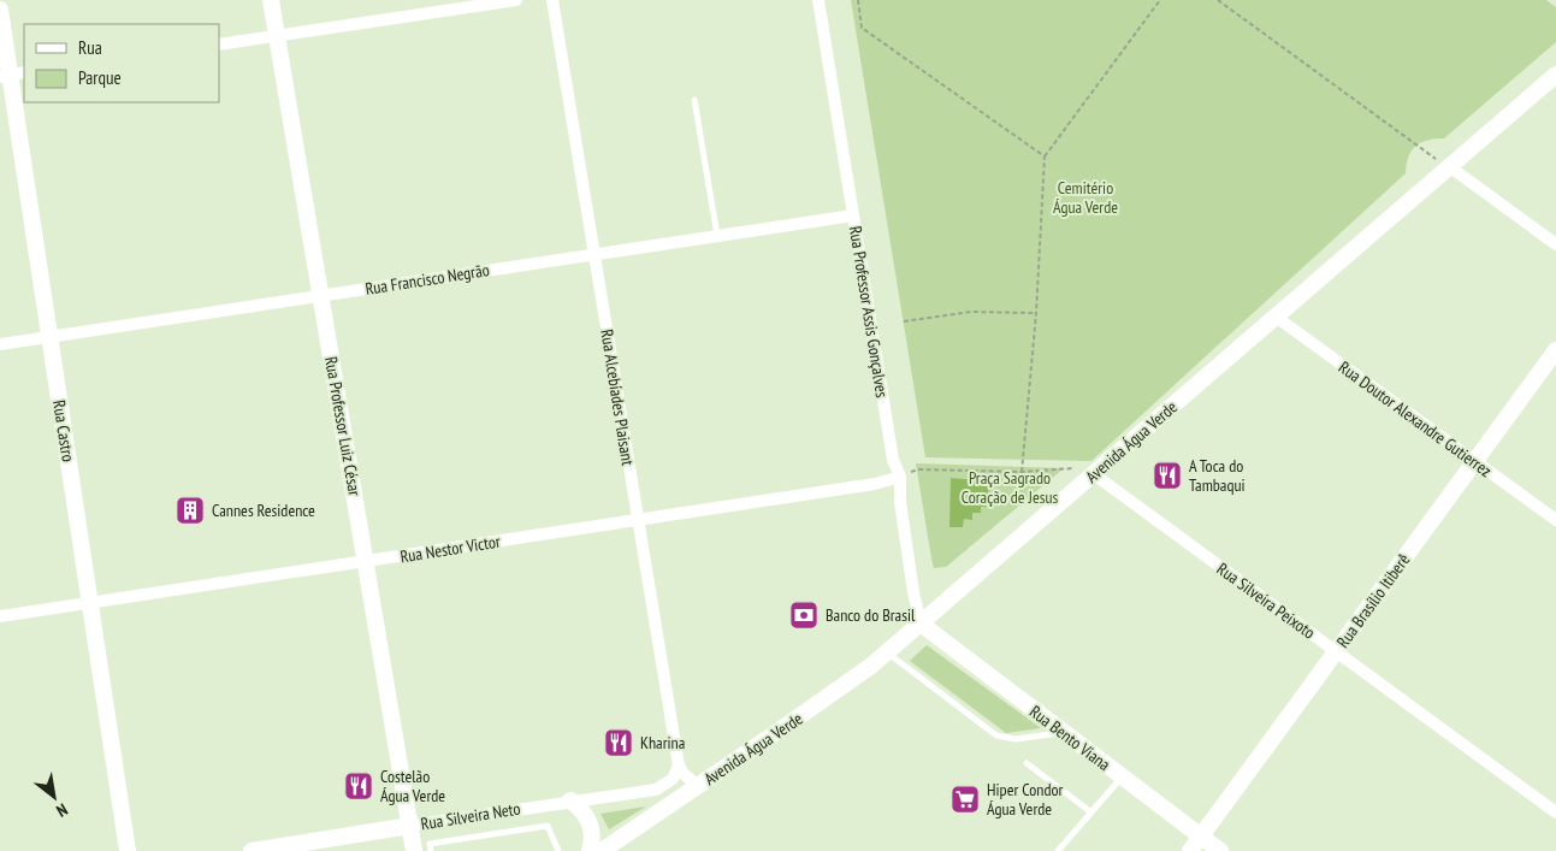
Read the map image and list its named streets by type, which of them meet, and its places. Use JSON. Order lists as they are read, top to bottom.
{
  "streets": {
    "main road": [
      "Rua Professor Luiz César",
      "Rua Castro",
      "Avenida Água Verde",
      "Rua Brasílio Itiberê",
      "Rua Bento Viana",
      "Rua Silveira Neto"
    ],
    "street": [
      "Rua Francisco Negrão",
      "Rua Professor Assis Gonçalves",
      "Rua Alcebíades Plaisant",
      "Rua Doutor Alexandre Gutierrez",
      "Rua Nestor Victor",
      "Rua Silveira Peixoto"
    ]
  },
  "crossings": [
    ["Rua Francisco Negrão", "Rua Professor Assis Gonçalves"],
    ["Rua Francisco Negrão", "Rua Alcebíades Plaisant"],
    ["Rua Francisco Negrão", "Rua Professor Luiz César"],
    ["Rua Francisco Negrão", "Rua Castro"],
    ["Rua Professor Assis Gonçalves", "Avenida Água Verde"],
    ["Rua Professor Assis Gonçalves", "Rua Nestor Victor"],
    ["Rua Professor Assis Gonçalves", "Rua Bento Viana"],
    ["Rua Alcebíades Plaisant", "Rua Nestor Victor"],
    ["Rua Alcebíades Plaisant", "Rua Silveira Neto"],
    ["Rua Doutor Alexandre Gutierrez", "Avenida Água Verde"],
    ["Rua Doutor Alexandre Gutierrez", "Rua Brasílio Itiberê"],
    ["Rua Professor Luiz César", "Rua Nestor Victor"],
    ["Rua Professor Luiz César", "Rua Silveira Neto"],
    ["Rua Castro", "Rua Nestor Victor"],
    ["Avenida Água Verde", "Rua Silveira Peixoto"],
    ["Avenida Água Verde", "Rua Bento Viana"],
    ["Rua Silveira Peixoto", "Rua Brasílio Itiberê"],
    ["Rua Brasílio Itiberê", "Rua Bento Viana"]
  ],
  "parks": ["Cemitério Água Verde", "Praça Sagrado Coração de Jesus"],
  "places": {
    "restaurant": ["A Toca do Tambaqui", "Kharina", "Costelão Água Verde"],
    "building": ["Cannes Residence"],
    "bank": ["Banco do Brasil"],
    "supermarket": ["Hiper Condor Água Verde"]
  },
  "legend": ["Rua", "Parque"],
  "north": "bottom right"
}
